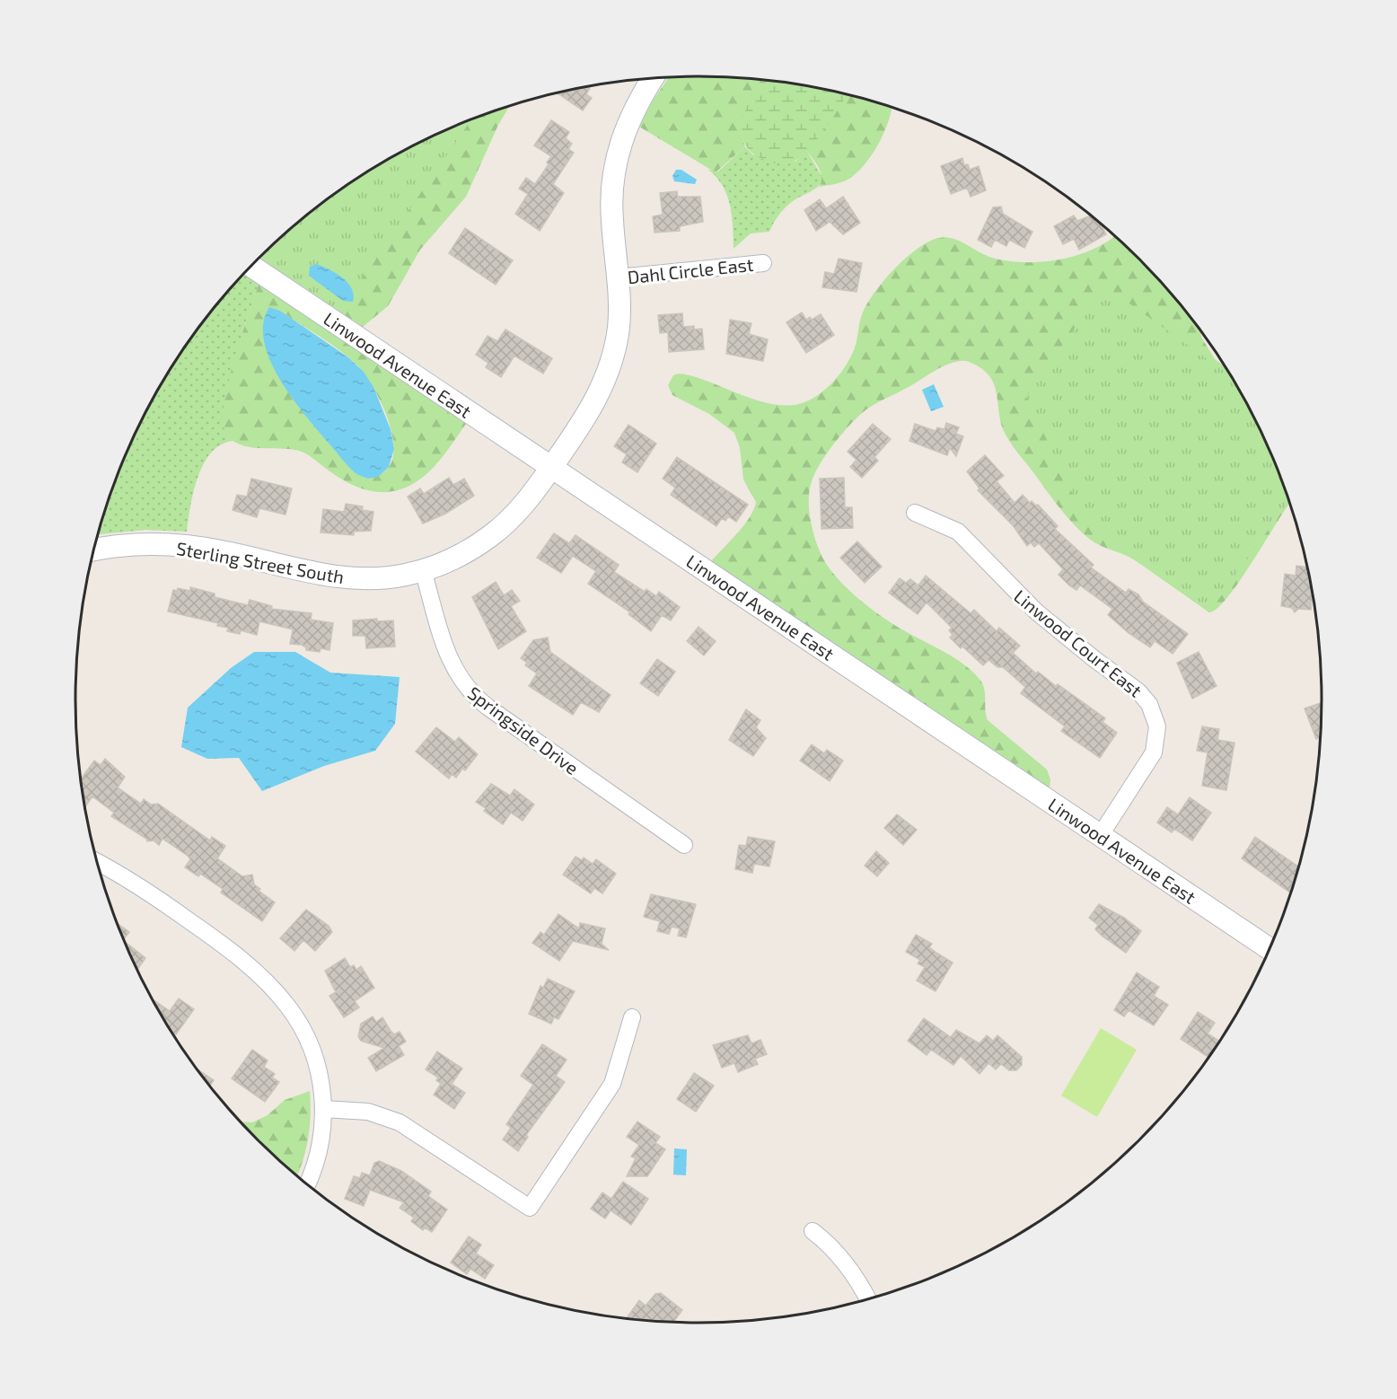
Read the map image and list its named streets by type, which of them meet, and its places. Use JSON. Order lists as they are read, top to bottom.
{
  "streets": {
    "street": [
      "Dahl Circle East",
      "Linwood Avenue East",
      "Sterling Street South",
      "Linwood Court East",
      "Springside Drive"
    ]
  },
  "crossings": [
    ["Dahl Circle East", "Sterling Street South"],
    ["Linwood Avenue East", "Sterling Street South"],
    ["Linwood Avenue East", "Linwood Court East"],
    ["Sterling Street South", "Springside Drive"]
  ]
}
